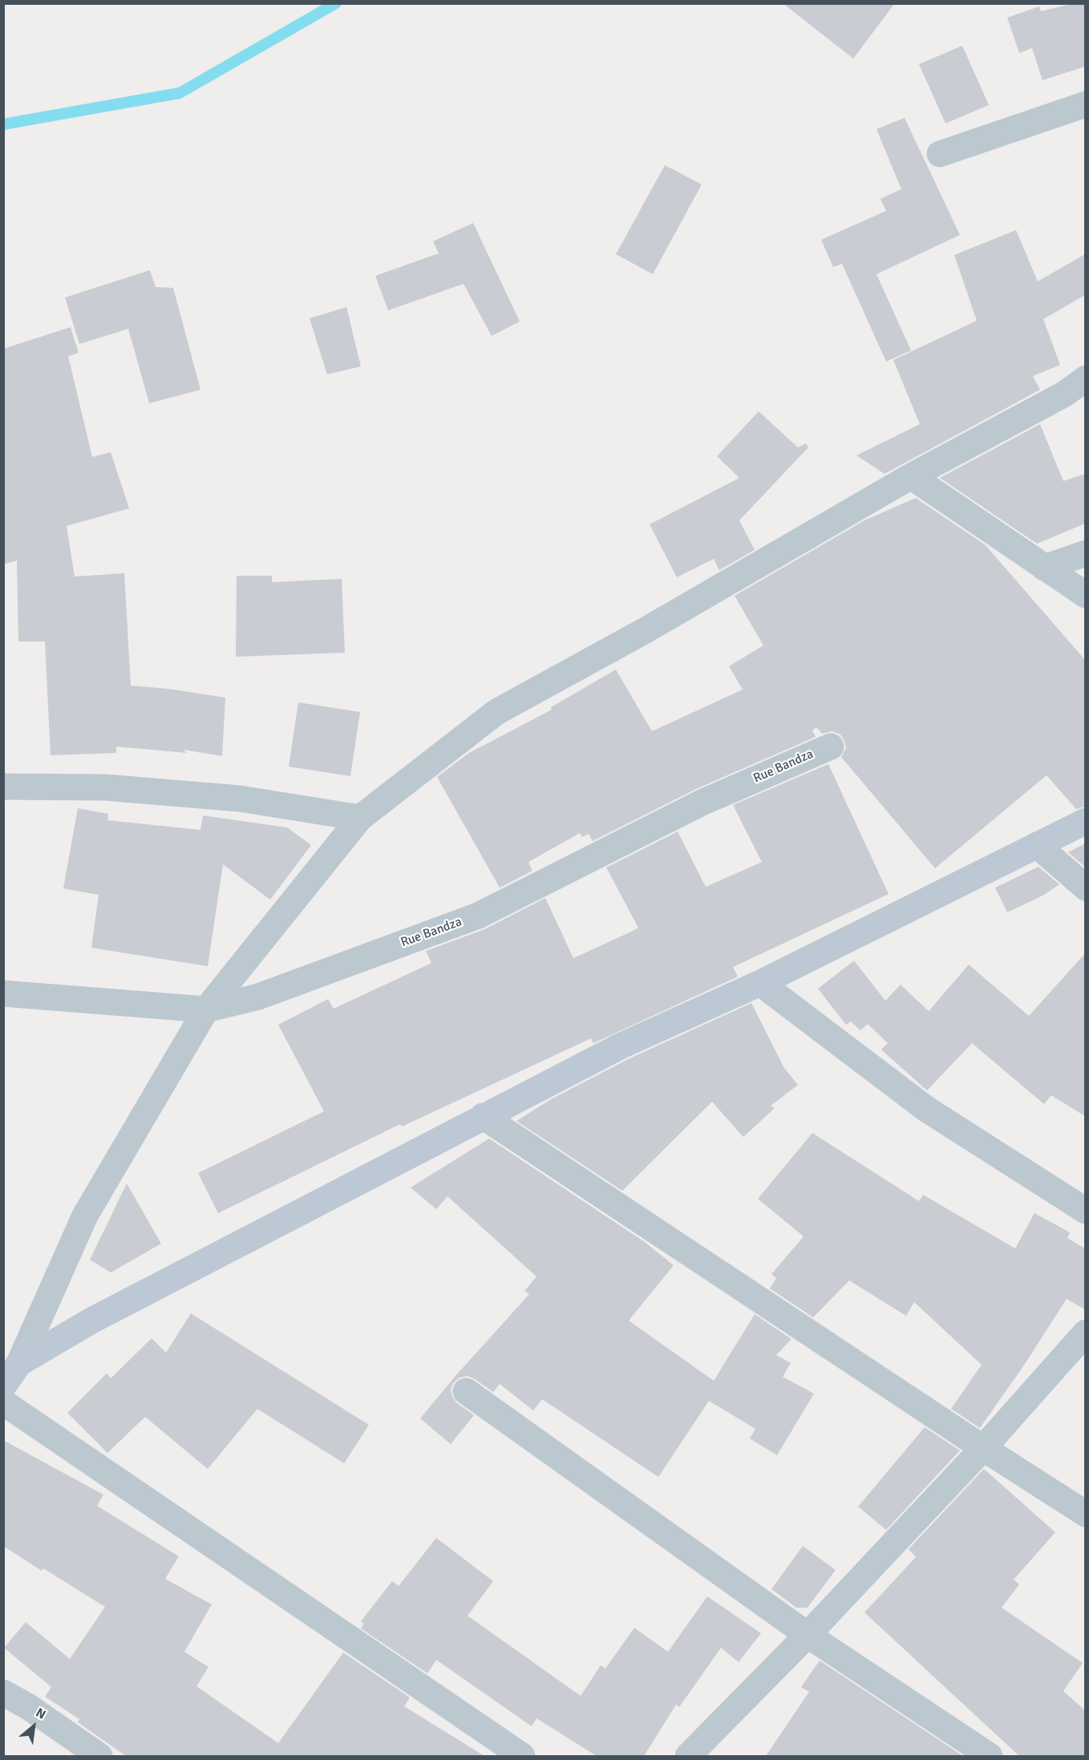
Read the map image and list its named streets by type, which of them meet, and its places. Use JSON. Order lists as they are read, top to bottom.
{
  "streets": {
    "street": ["Rue Bandza"]
  },
  "north": "top right"
}
